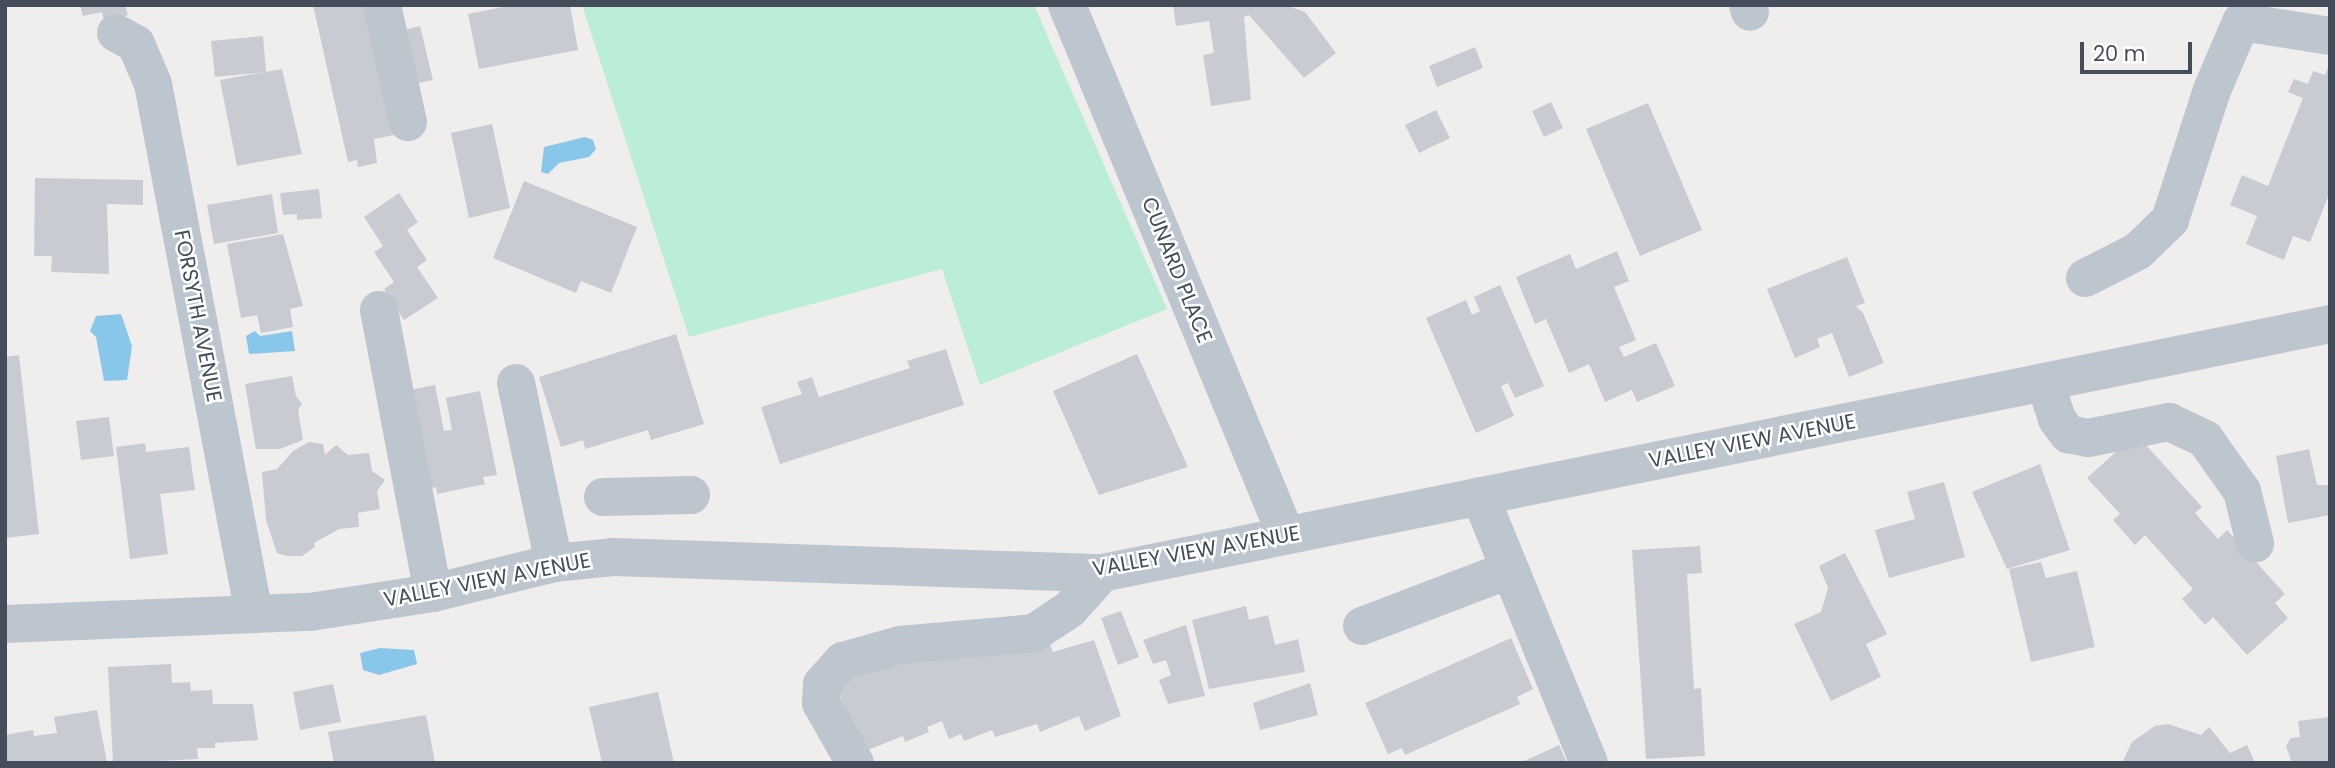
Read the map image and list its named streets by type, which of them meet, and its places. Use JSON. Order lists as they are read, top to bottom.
{
  "streets": {
    "street": ["CUNARD PLACE", "FORSYTH AVENUE", "VALLEY VIEW AVENUE"]
  },
  "crossings": [
    ["CUNARD PLACE", "VALLEY VIEW AVENUE"],
    ["FORSYTH AVENUE", "VALLEY VIEW AVENUE"]
  ],
  "scale_bar": "20 m"
}
